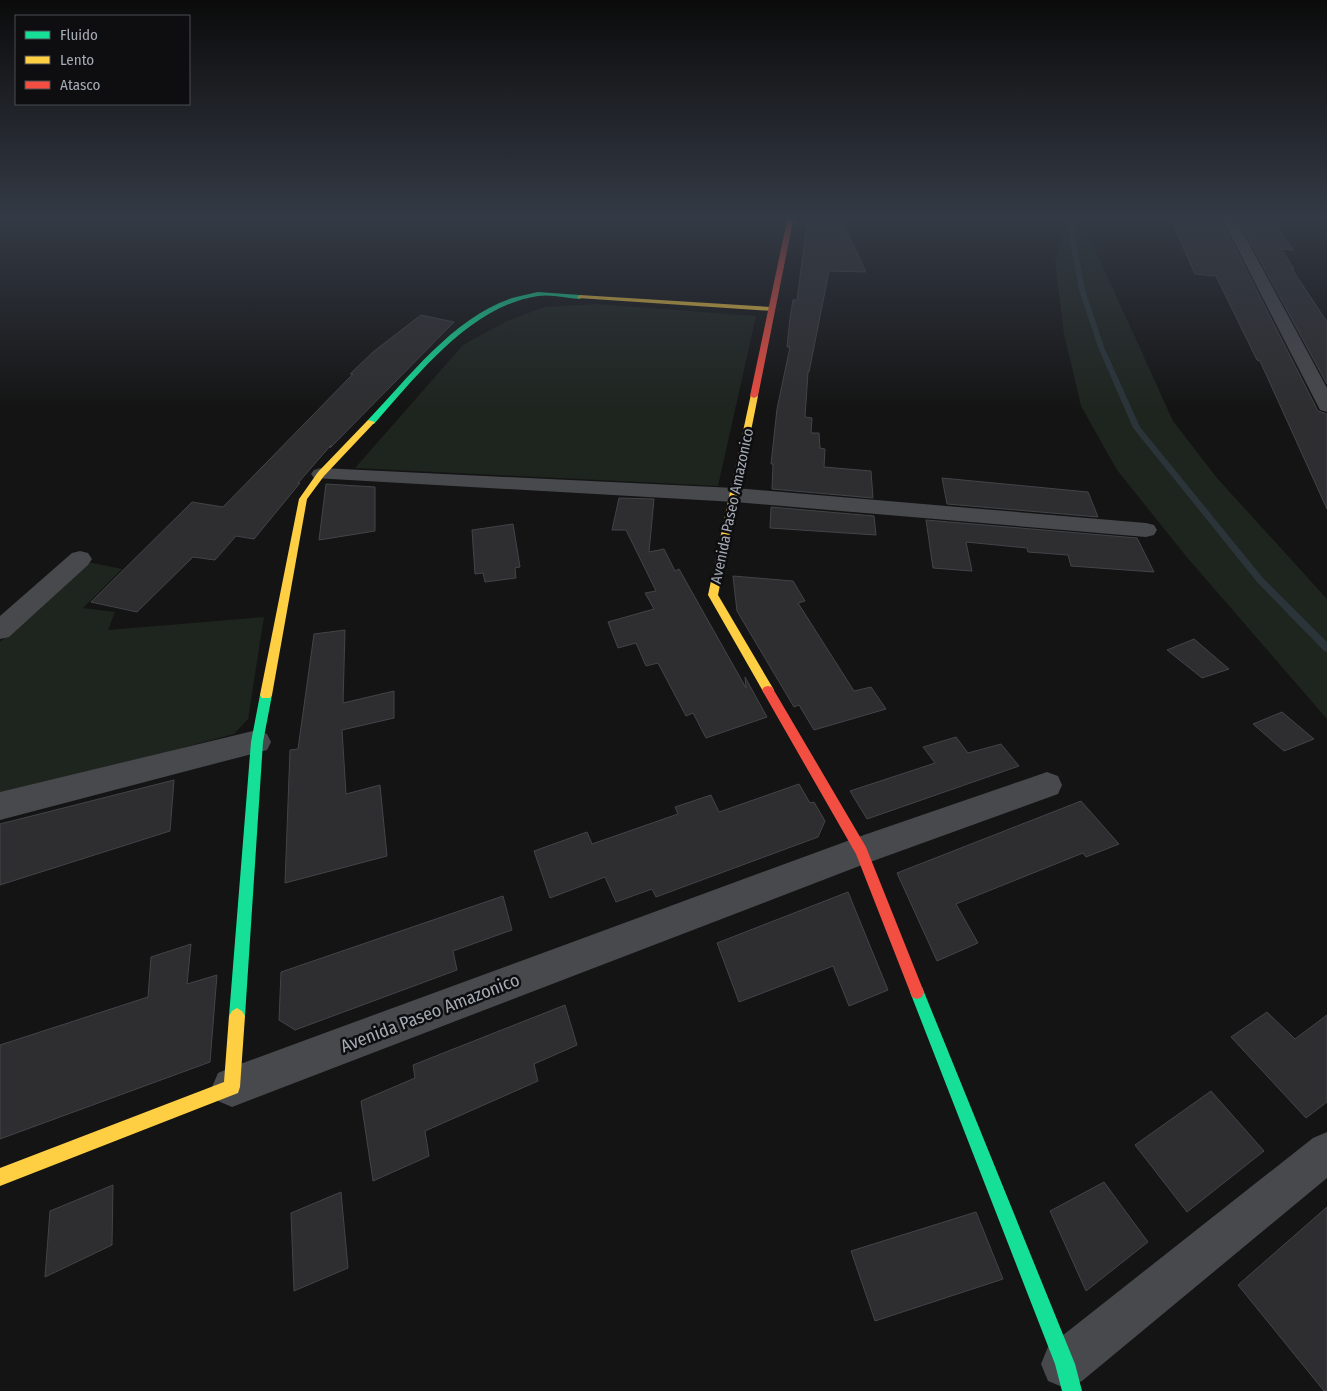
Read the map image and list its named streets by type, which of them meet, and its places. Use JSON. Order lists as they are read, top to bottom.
{
  "streets": {
    "street": ["Avenida Paseo Amazonico"]
  },
  "legend": ["Fluido", "Lento", "Atasco"]
}
